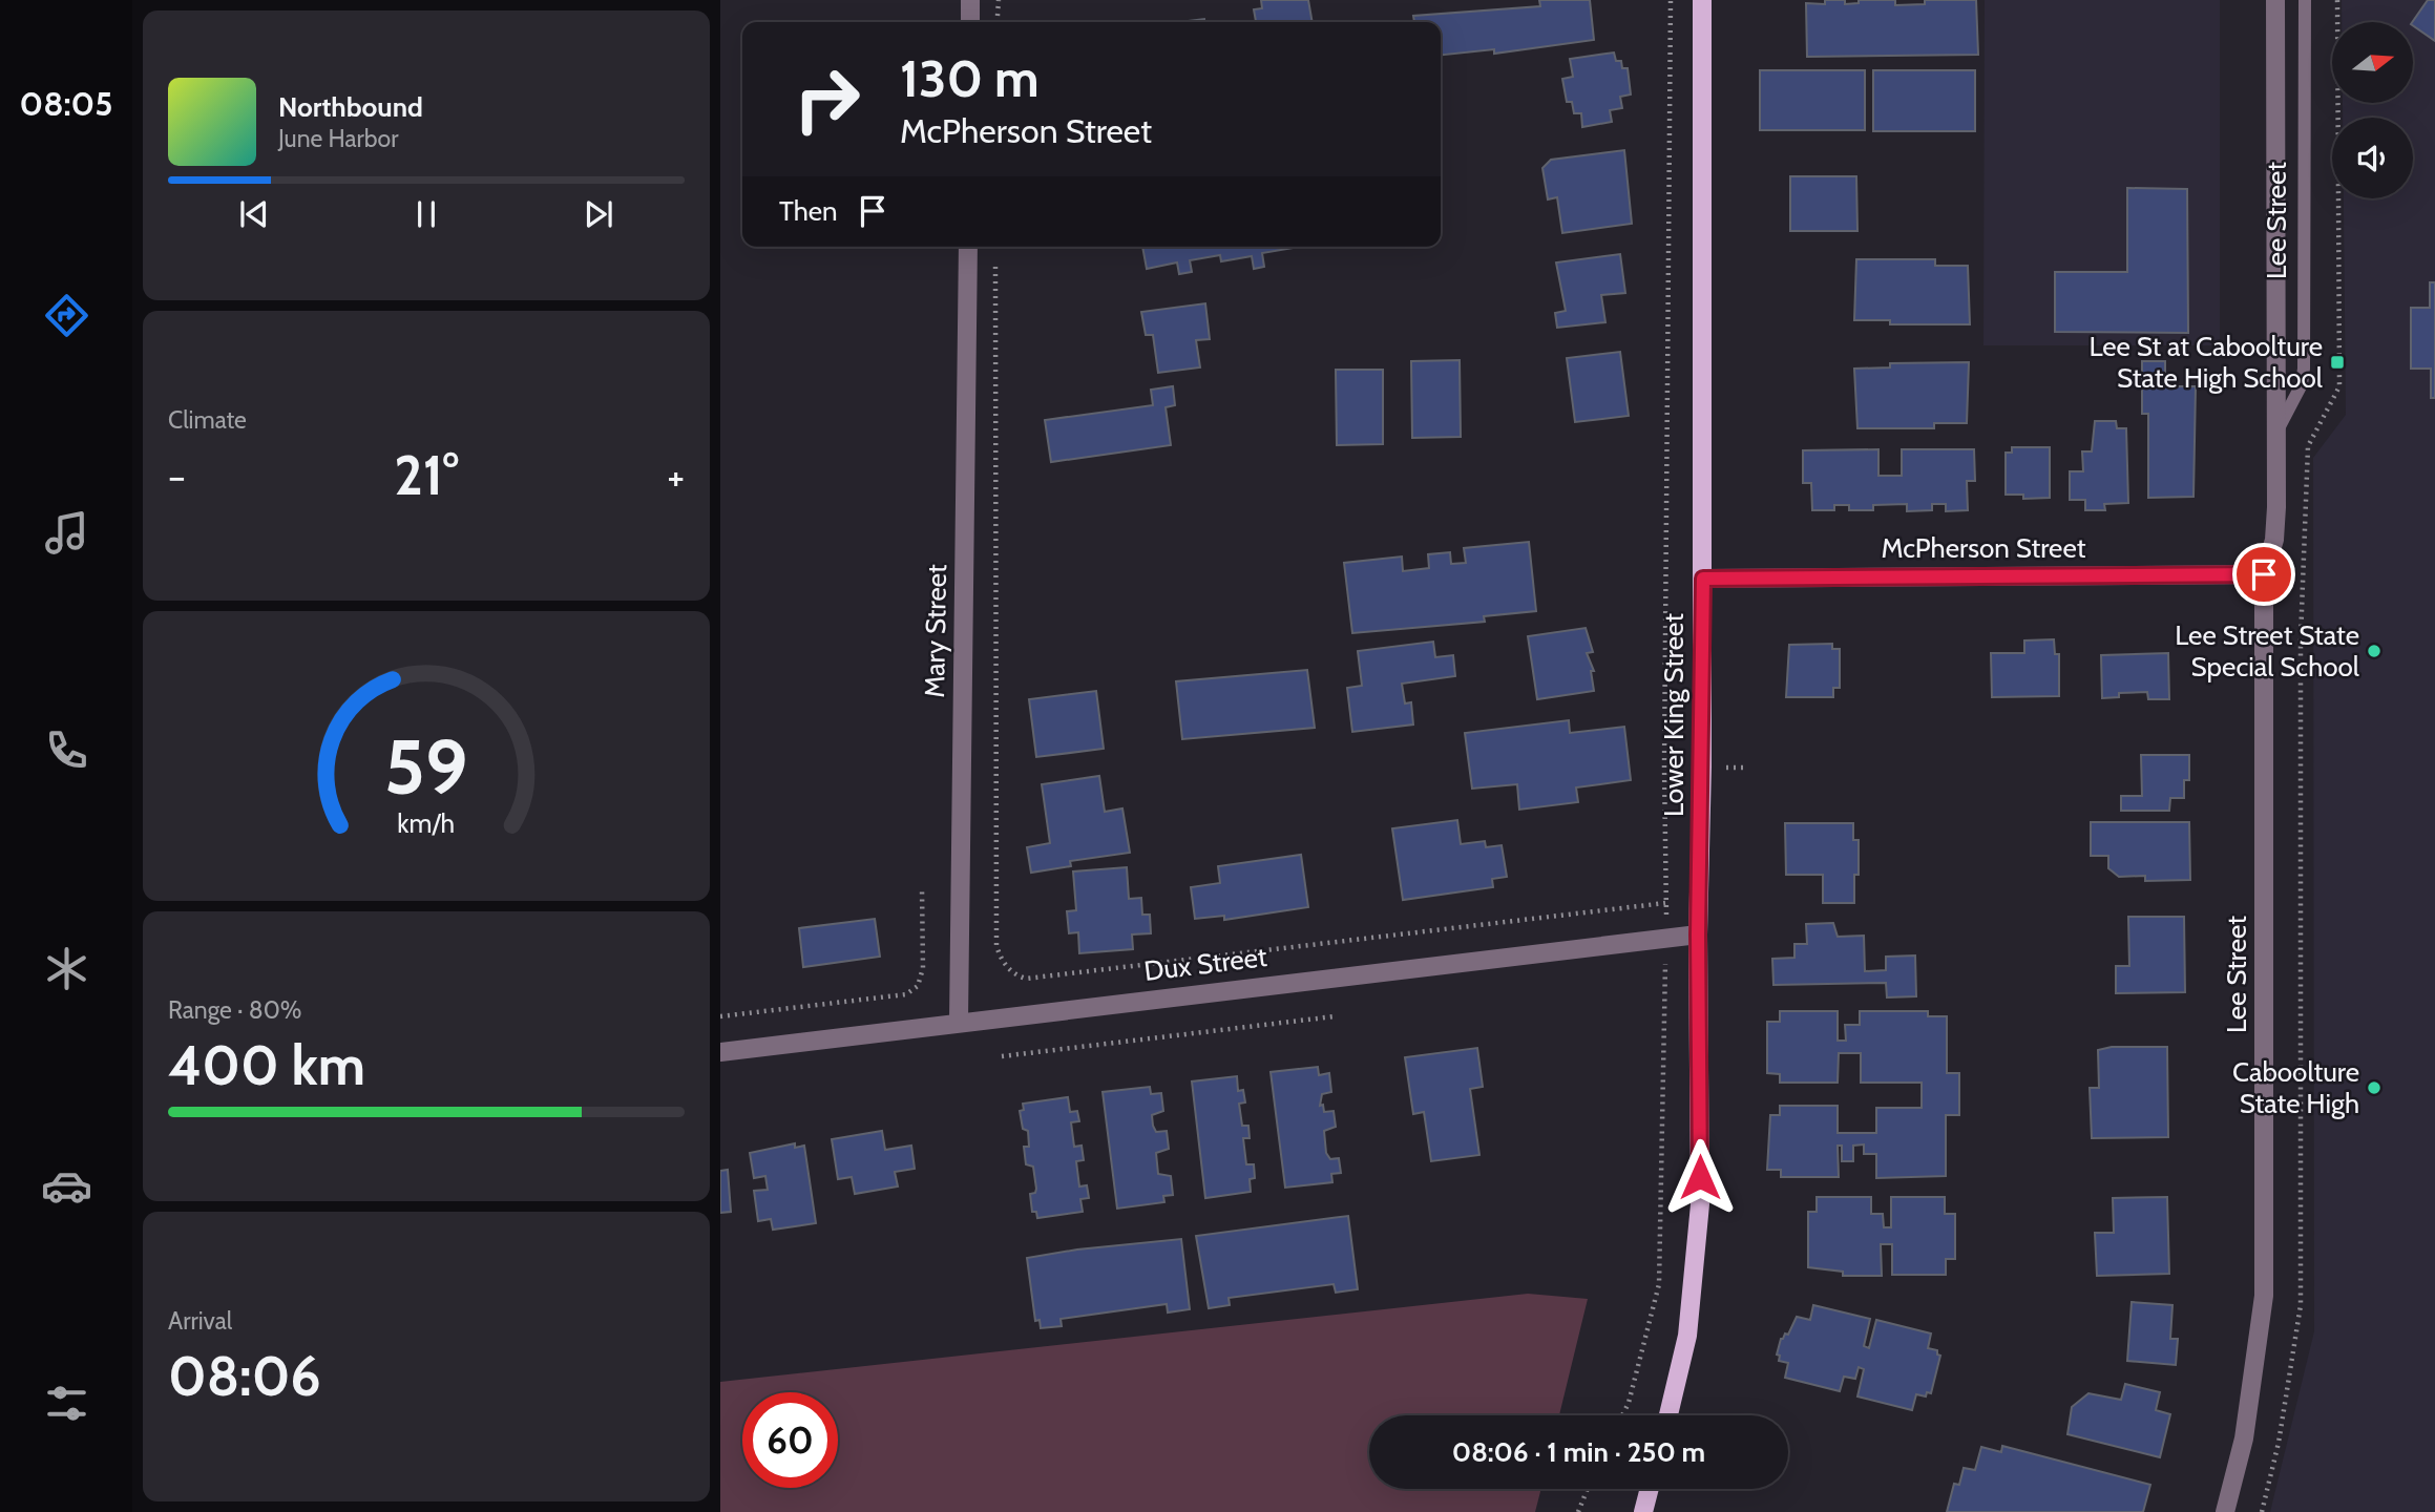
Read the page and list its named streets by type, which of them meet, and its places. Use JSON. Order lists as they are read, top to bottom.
{
  "streets": {
    "main road": ["Lower King Street"],
    "street": [
      "Lee Street",
      "McPherson Street",
      "Mary Street",
      "Dux Street"
    ]
  },
  "crossings": [
    ["Lee Street", "McPherson Street"],
    ["McPherson Street", "Lower King Street"],
    ["Mary Street", "Dux Street"],
    ["Lower King Street", "Dux Street"]
  ],
  "places": {
    "transit": ["Lee St at Caboolture State High School"],
    "other": ["Lee Street State Special School", "Caboolture State High"]
  },
  "north": "right",
  "page": {
    "tabs": "08:05",
    "turn": ["130 m", "McPherson Street"],
    "song": ["Northbound", "June Harbor"],
    "then": "Then",
    "tile": [
      "Climate",
      ["Range · 80%", "400 km"],
      ["Arrival", "08:06"]
    ],
    "heat": ["−", "21°", "+"],
    "limit": "60",
    "trip": "08:06 · 1 min · 250 m",
    "gauge": ["59", "km/h"]
  }
}
